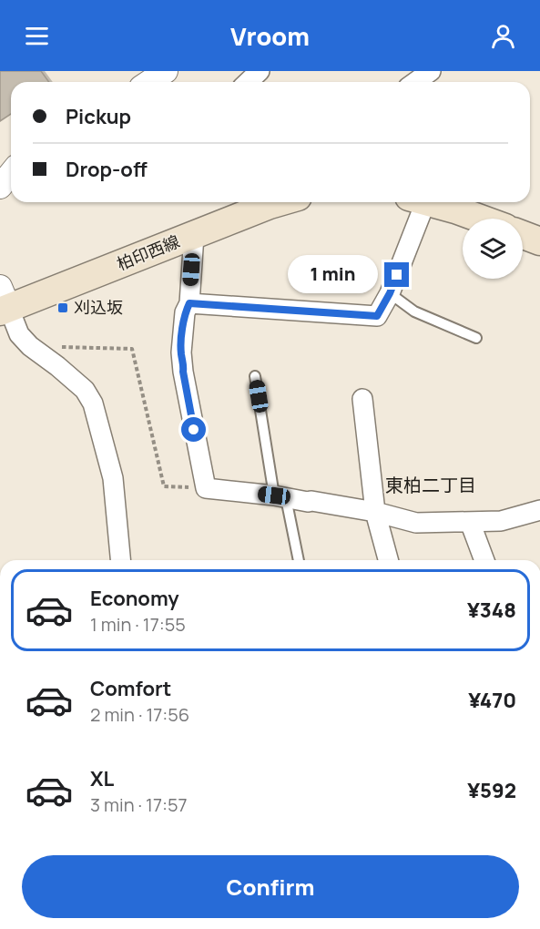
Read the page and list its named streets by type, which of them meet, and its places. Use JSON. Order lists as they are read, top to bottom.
{
  "streets": {
    "main road": ["柏印西線"]
  },
  "districts": ["東柏二丁目"],
  "places": {
    "transit": ["刈込坂"]
  },
  "page": {
    "header": "Vroom",
    "banner": ["Pickup", "Drop-off"],
    "bubble": "1 min",
    "list": [
      {
        "name": "Economy",
        "note": "1 min · 17:55",
        "value": "¥348"
      },
      {
        "name": "Comfort",
        "note": "2 min · 17:56",
        "value": "¥470"
      },
      {
        "name": "XL",
        "note": "3 min · 17:57",
        "value": "¥592"
      }
    ],
    "buttons": "Confirm"
  }
}
